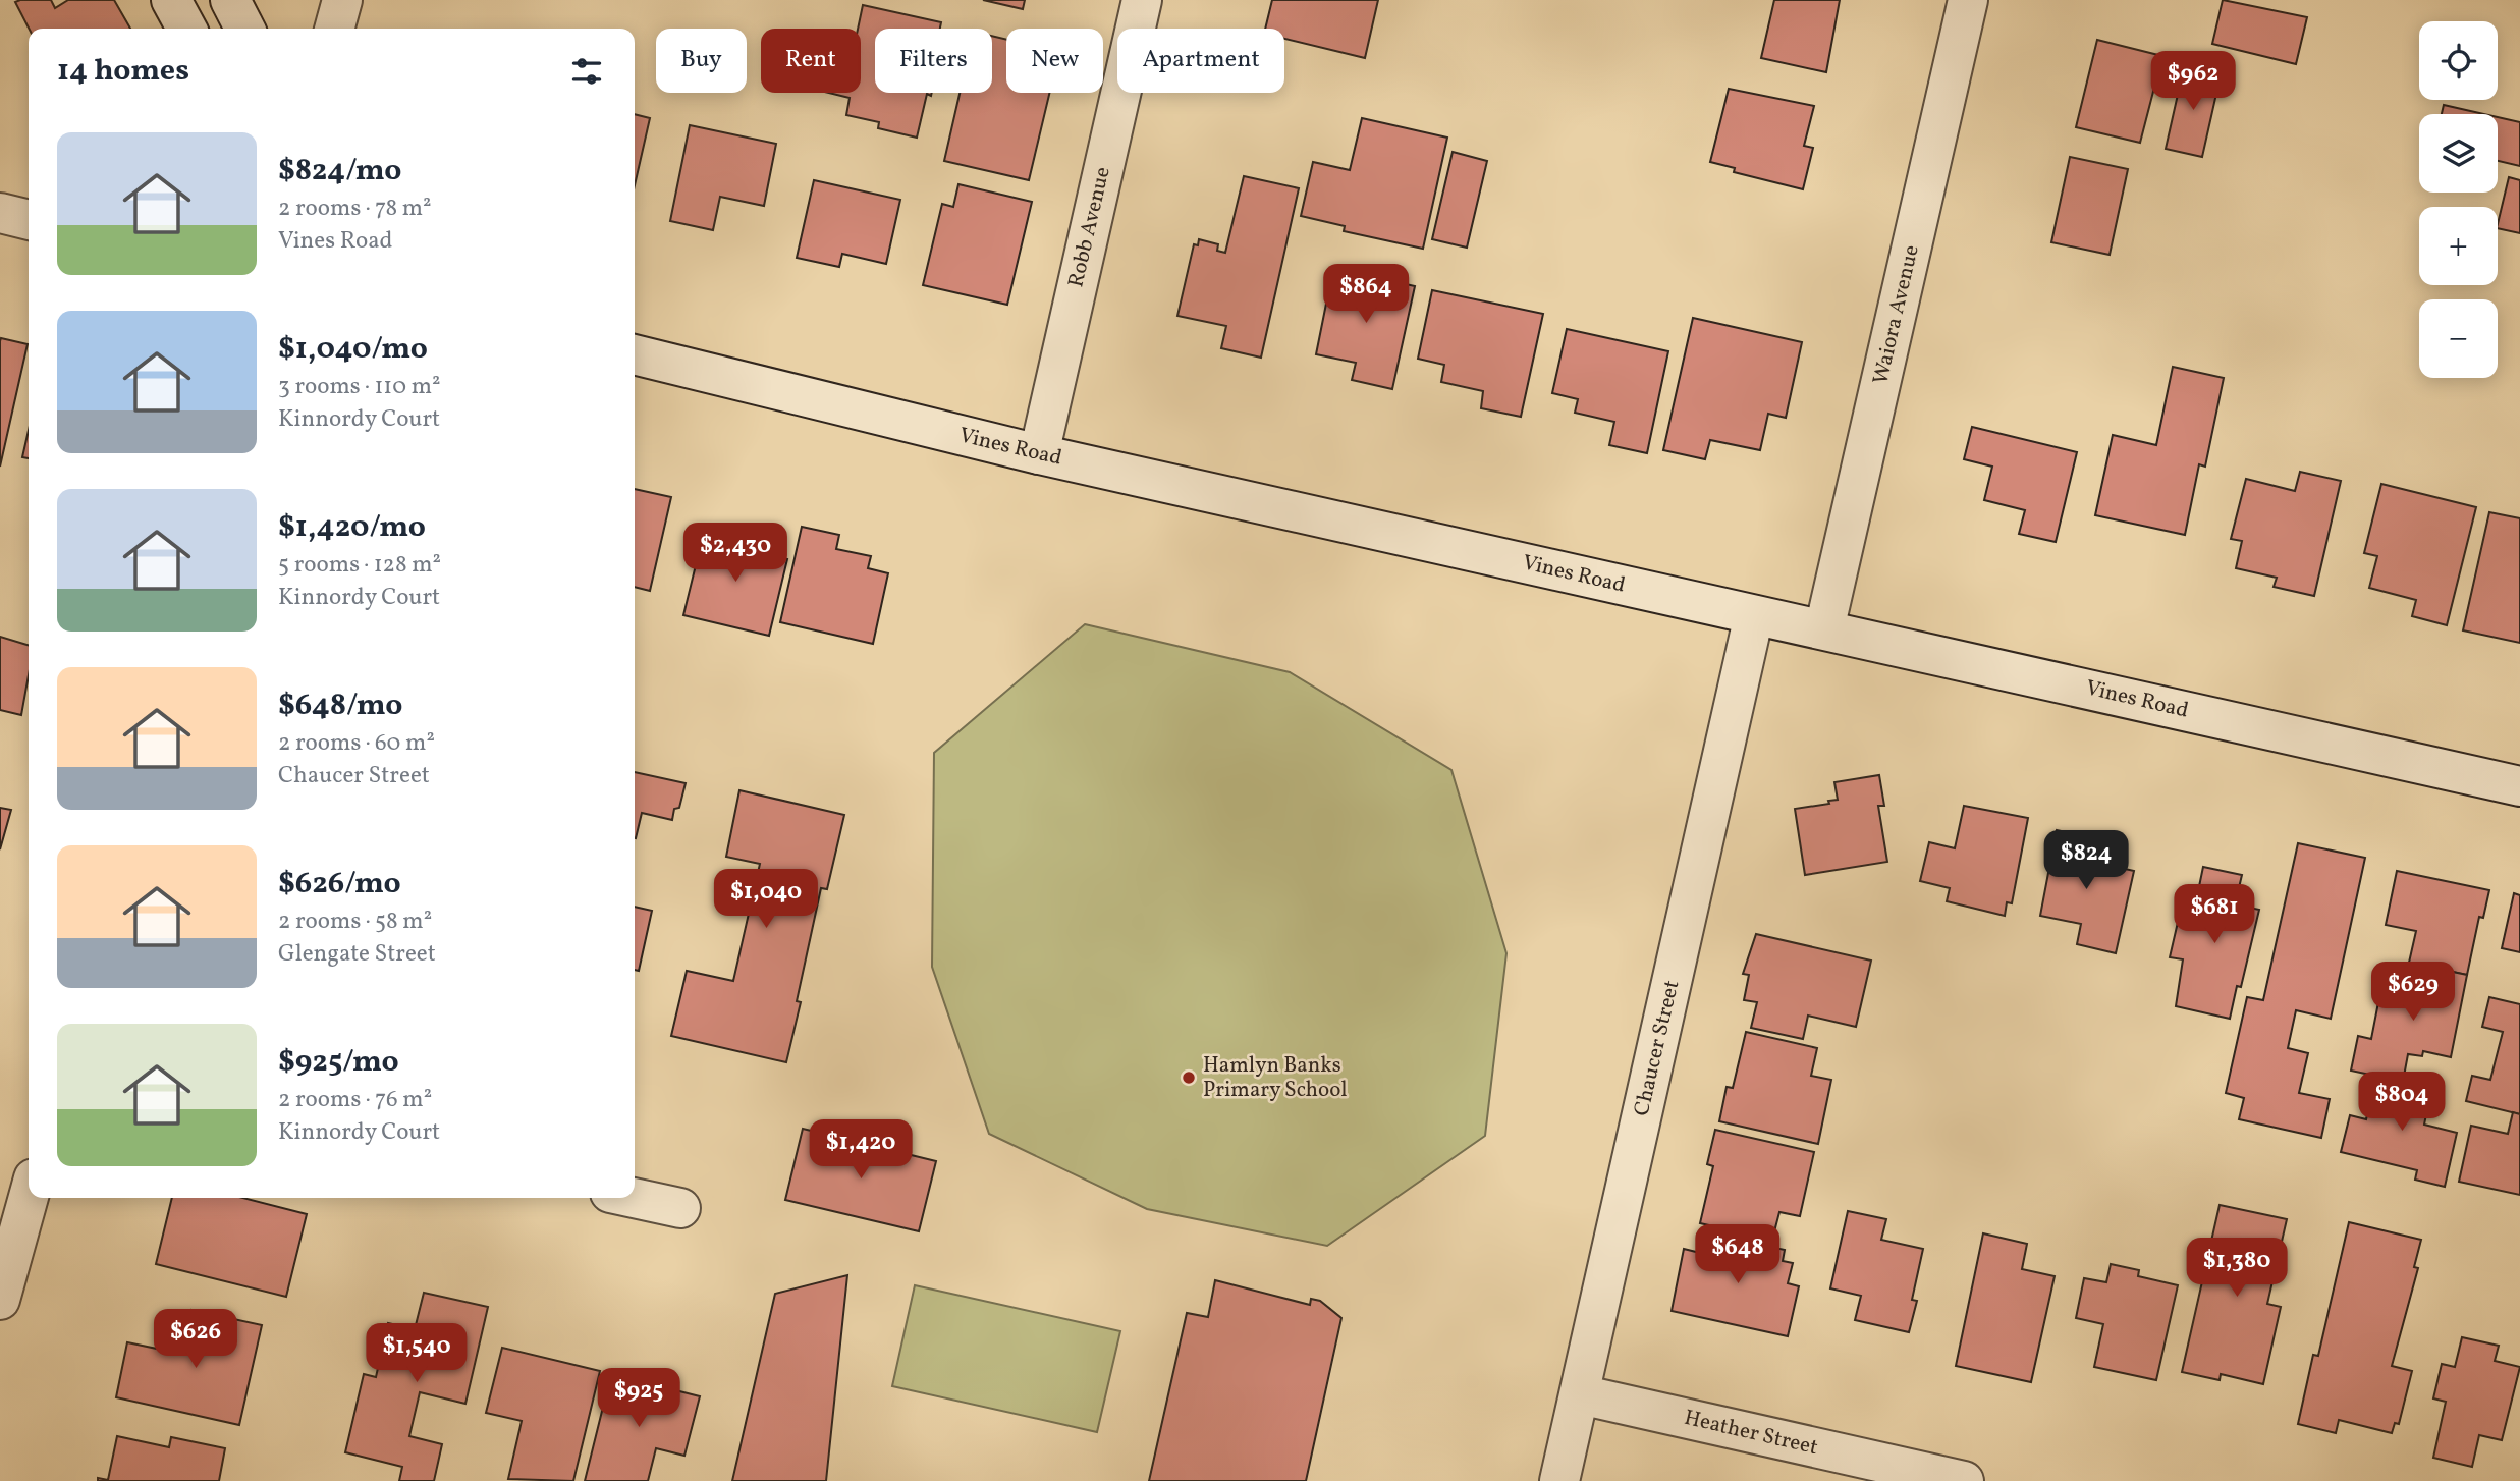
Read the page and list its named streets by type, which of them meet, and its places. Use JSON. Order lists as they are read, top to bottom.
{
  "streets": {
    "street": [
      "Robb Avenue",
      "Waiora Avenue",
      "Vines Road",
      "Chaucer Street",
      "Heather Street"
    ]
  },
  "crossings": [
    ["Robb Avenue", "Vines Road"],
    ["Waiora Avenue", "Vines Road"],
    ["Vines Road", "Chaucer Street"],
    ["Chaucer Street", "Heather Street"]
  ],
  "places": ["Hamlyn Banks Primary School"],
  "page": {
    "map_buttons": ["+", "−"],
    "chip": [
      "Buy",
      "Rent",
      "Filters",
      "New",
      "Apartment"
    ],
    "heading": "14 homes",
    "price": [
      "$962",
      "$864",
      "$2,430",
      "$824",
      "$1,040",
      "$681",
      "$629",
      "$804",
      "$1,420",
      "$648",
      "$1,380",
      "$626",
      "$1,540",
      "$925"
    ],
    "list": [
      {
        "name": "$824/mo",
        "note": "2 rooms · 78 m² · Vines Road"
      },
      {
        "name": "$1,040/mo",
        "note": "3 rooms · 110 m² · Kinnordy Court"
      },
      {
        "name": "$1,420/mo",
        "note": "5 rooms · 128 m² · Kinnordy Court"
      },
      {
        "name": "$648/mo",
        "note": "2 rooms · 60 m² · Chaucer Street"
      },
      {
        "name": "$626/mo",
        "note": "2 rooms · 58 m² · Glengate Street"
      },
      {
        "name": "$925/mo",
        "note": "2 rooms · 76 m² · Kinnordy Court"
      }
    ]
  }
}
